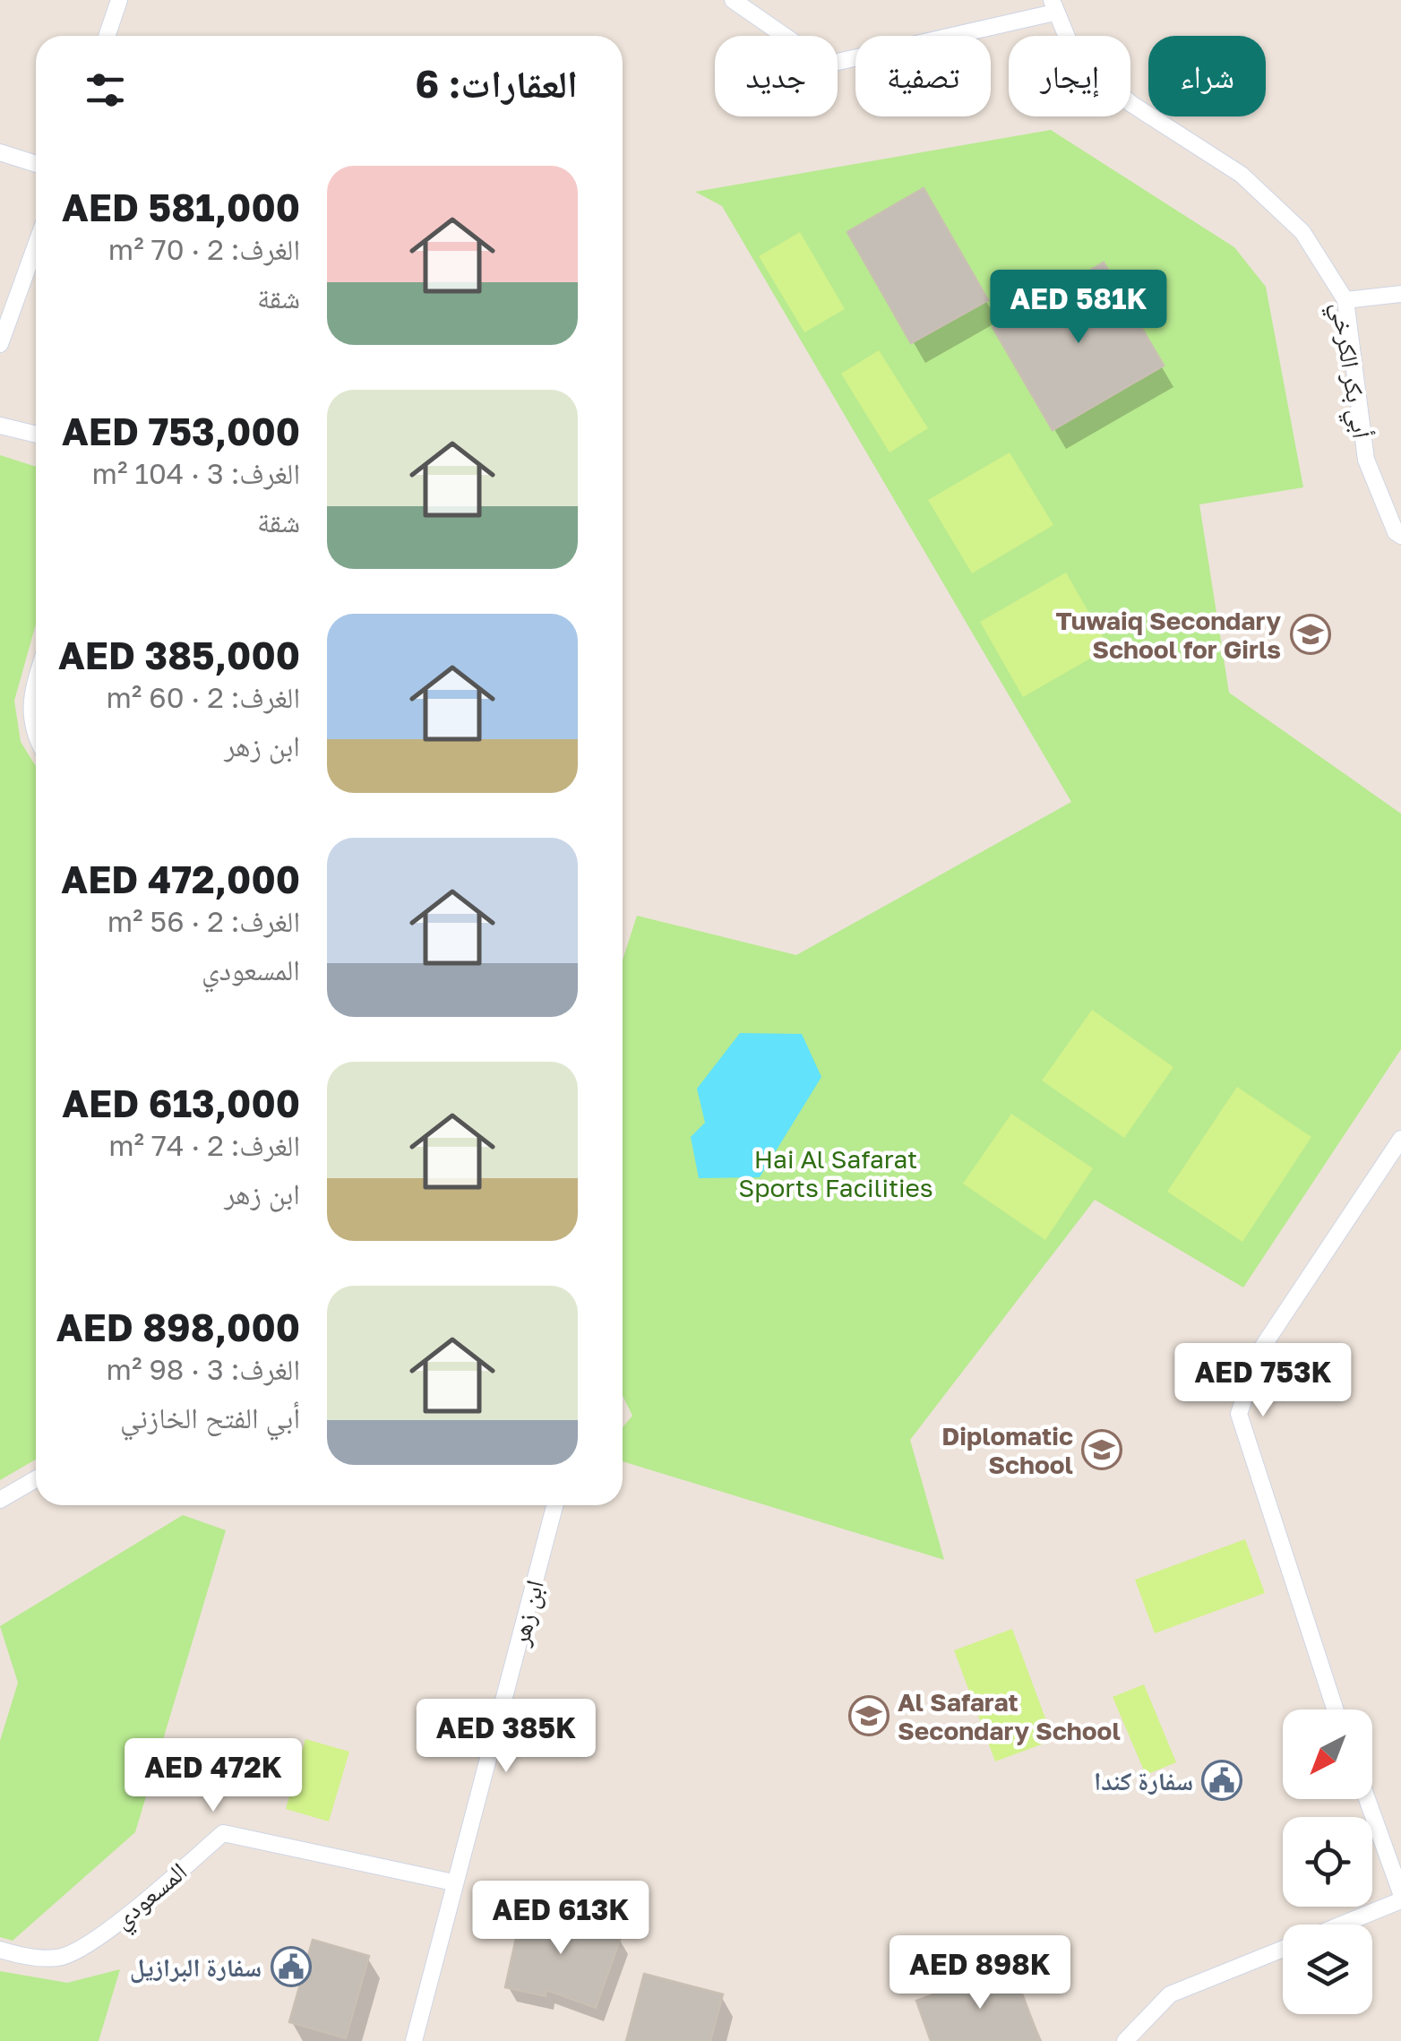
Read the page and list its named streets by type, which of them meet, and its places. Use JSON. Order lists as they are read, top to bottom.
{
  "streets": {
    "street": ["أبي بكر الكرخي", "ابن زهر", "المسعودي"]
  },
  "crossings": [
    ["ابن زهر", "المسعودي"]
  ],
  "parks": ["Hai Al Safarat Sports Facilities"],
  "places": {
    "school or university": ["Tuwaiq Secondary School for Girls", "Diplomatic School", "Al Safarat Secondary School"],
    "public building": ["سفارة كندا", "سفارة البرازيل"]
  },
  "north": "bottom left",
  "page": {
    "chip": [
      "شراء",
      "إيجار",
      "تصفية",
      "جديد"
    ],
    "heading": "العقارات: 6",
    "list": [
      {
        "name": "AED 581,000",
        "note": "الغرف: 2 · 70 m² · شقة"
      },
      {
        "name": "AED 753,000",
        "note": "الغرف: 3 · 104 m² · شقة"
      },
      {
        "name": "AED 385,000",
        "note": "الغرف: 2 · 60 m² · ابن زهر"
      },
      {
        "name": "AED 472,000",
        "note": "الغرف: 2 · 56 m² · المسعودي"
      },
      {
        "name": "AED 613,000",
        "note": "الغرف: 2 · 74 m² · ابن زهر"
      },
      {
        "name": "AED 898,000",
        "note": "الغرف: 3 · 98 m² · أبي الفتح الخازني"
      }
    ],
    "price": [
      "AED 581K",
      "AED 753K",
      "AED 385K",
      "AED 472K",
      "AED 613K",
      "AED 898K"
    ]
  }
}
